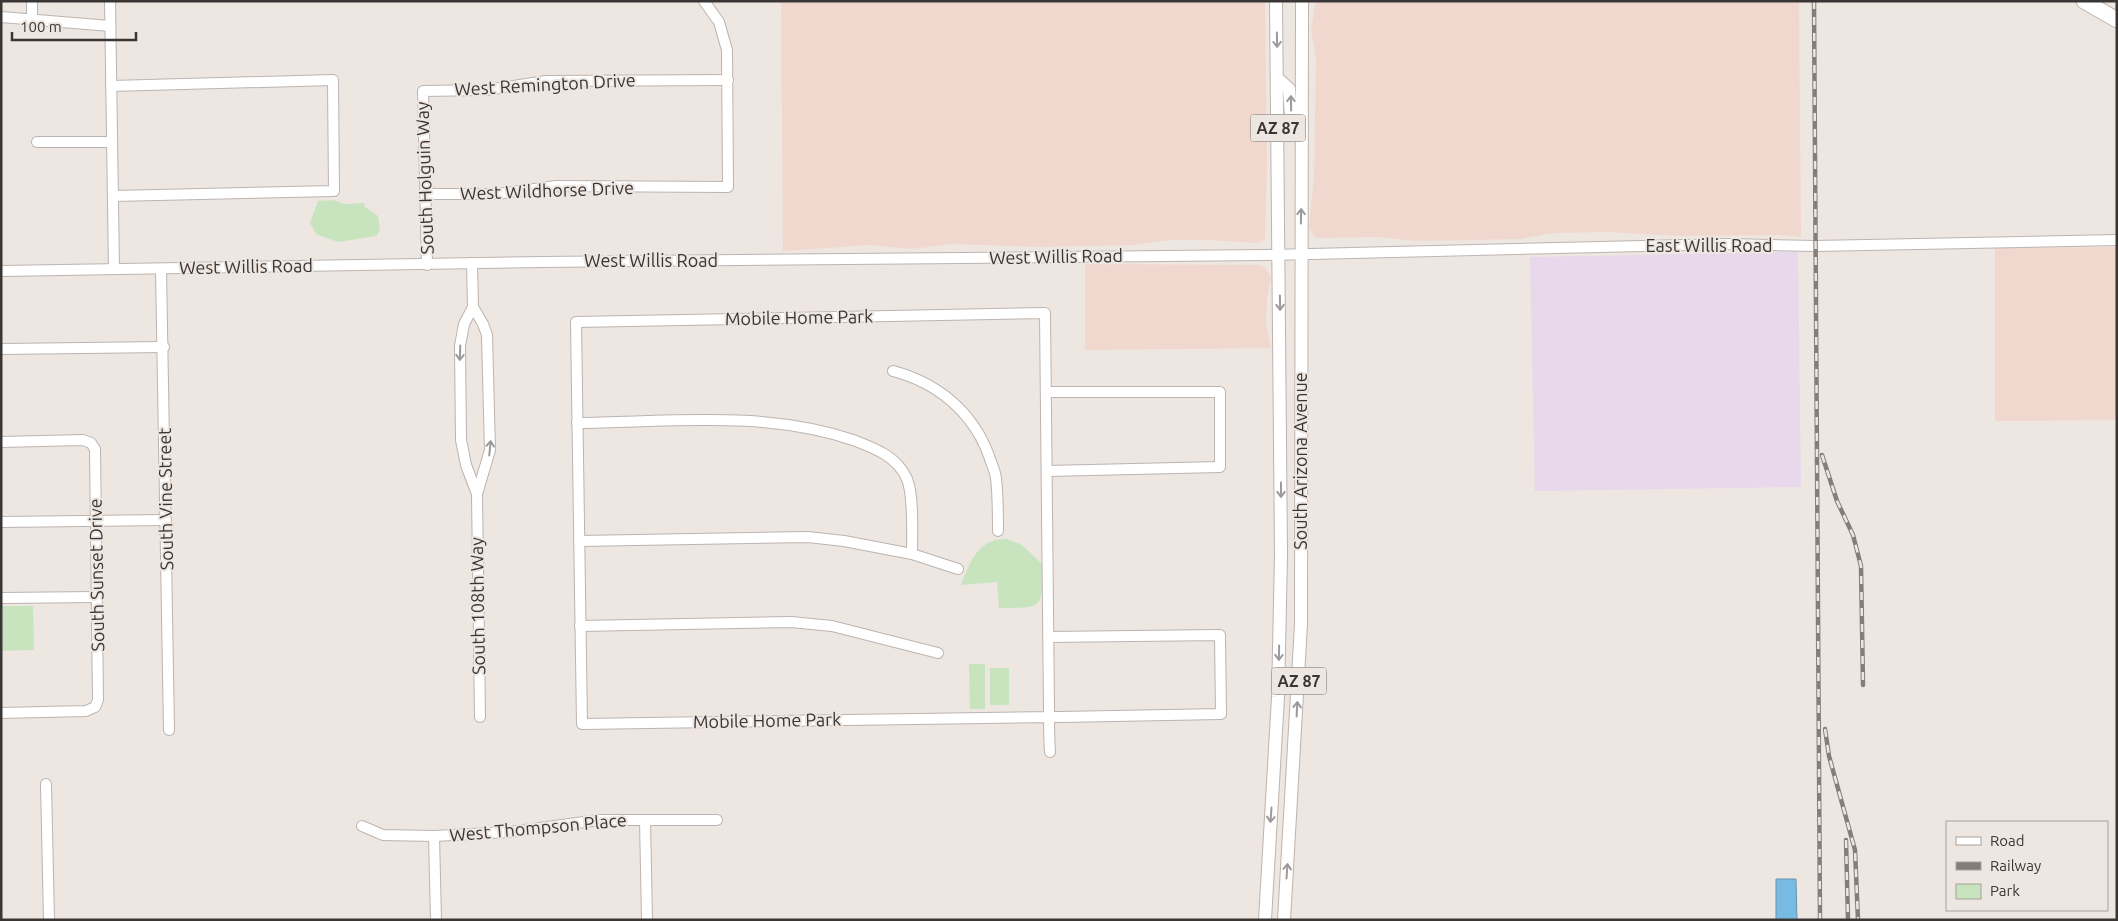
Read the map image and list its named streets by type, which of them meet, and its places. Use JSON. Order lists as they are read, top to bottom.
{
  "streets": {
    "main road": ["AZ 87", "South Arizona Avenue"],
    "street": [
      "West Remington Drive",
      "South Holguin Way",
      "West Wildhorse Drive",
      "East Willis Road",
      "West Willis Road",
      "Mobile Home Park",
      "South Vine Street",
      "South Sunset Drive",
      "South 108th Way",
      "West Thompson Place"
    ]
  },
  "crossings": [
    ["West Remington Drive", "South Holguin Way"],
    ["West Remington Drive", "West Wildhorse Drive"],
    ["South Holguin Way", "West Wildhorse Drive"],
    ["South Holguin Way", "West Willis Road"],
    ["East Willis Road", "West Willis Road"],
    ["East Willis Road", "South Arizona Avenue"],
    ["West Willis Road", "South Arizona Avenue"],
    ["West Willis Road", "South Vine Street"],
    ["West Willis Road", "South 108th Way"]
  ],
  "legend": ["Road", "Railway", "Park"],
  "scale_bar": "100 m"
}
